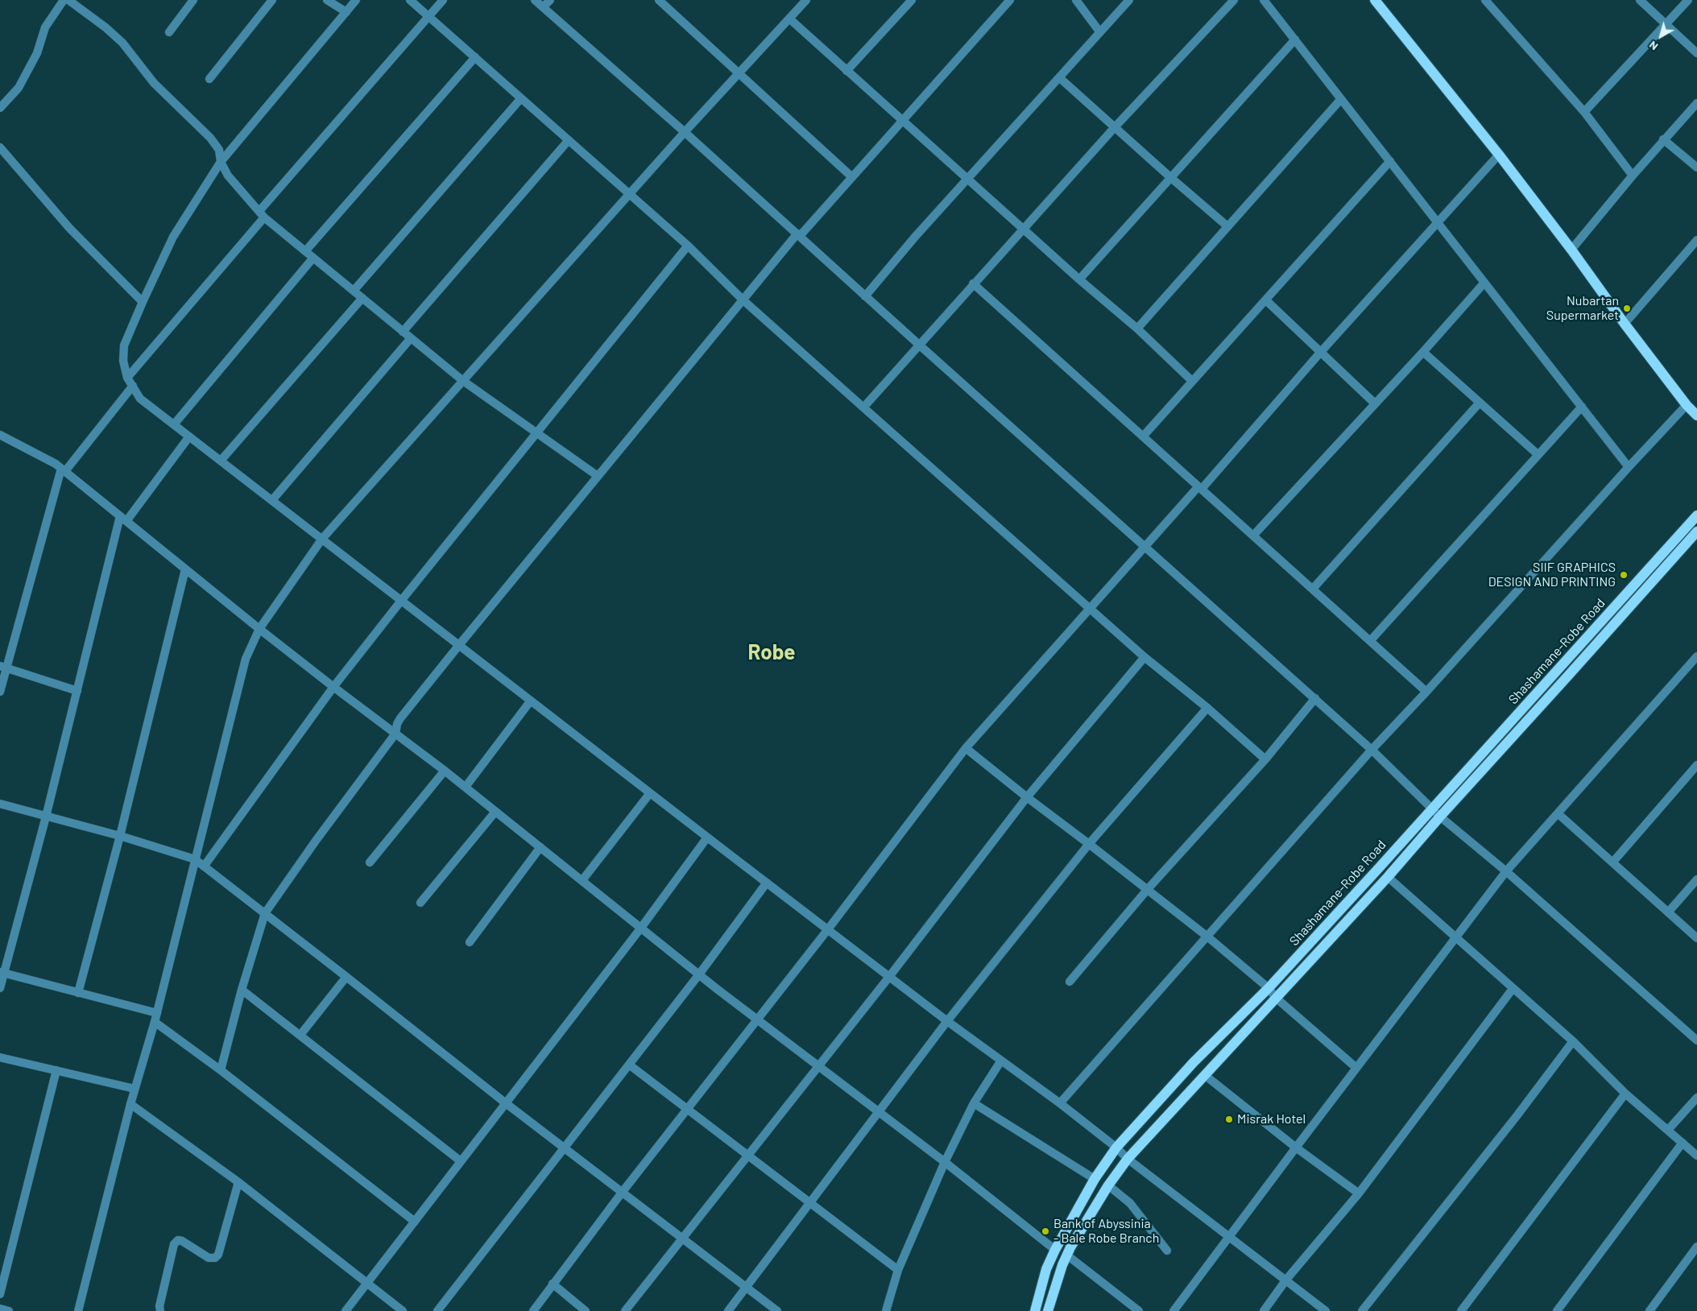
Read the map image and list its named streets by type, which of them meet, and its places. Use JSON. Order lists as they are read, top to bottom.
{
  "streets": {
    "main road": ["Shashamane-Robe Road"]
  },
  "districts": ["Robe"],
  "places": [
    "Nubartan Supermarket",
    "SIIF GRAPHICS DESIGN AND PRINTING",
    "Misrak Hotel",
    "Bank of Abyssinia - Bale Robe Branch"
  ],
  "north": "bottom left"
}
